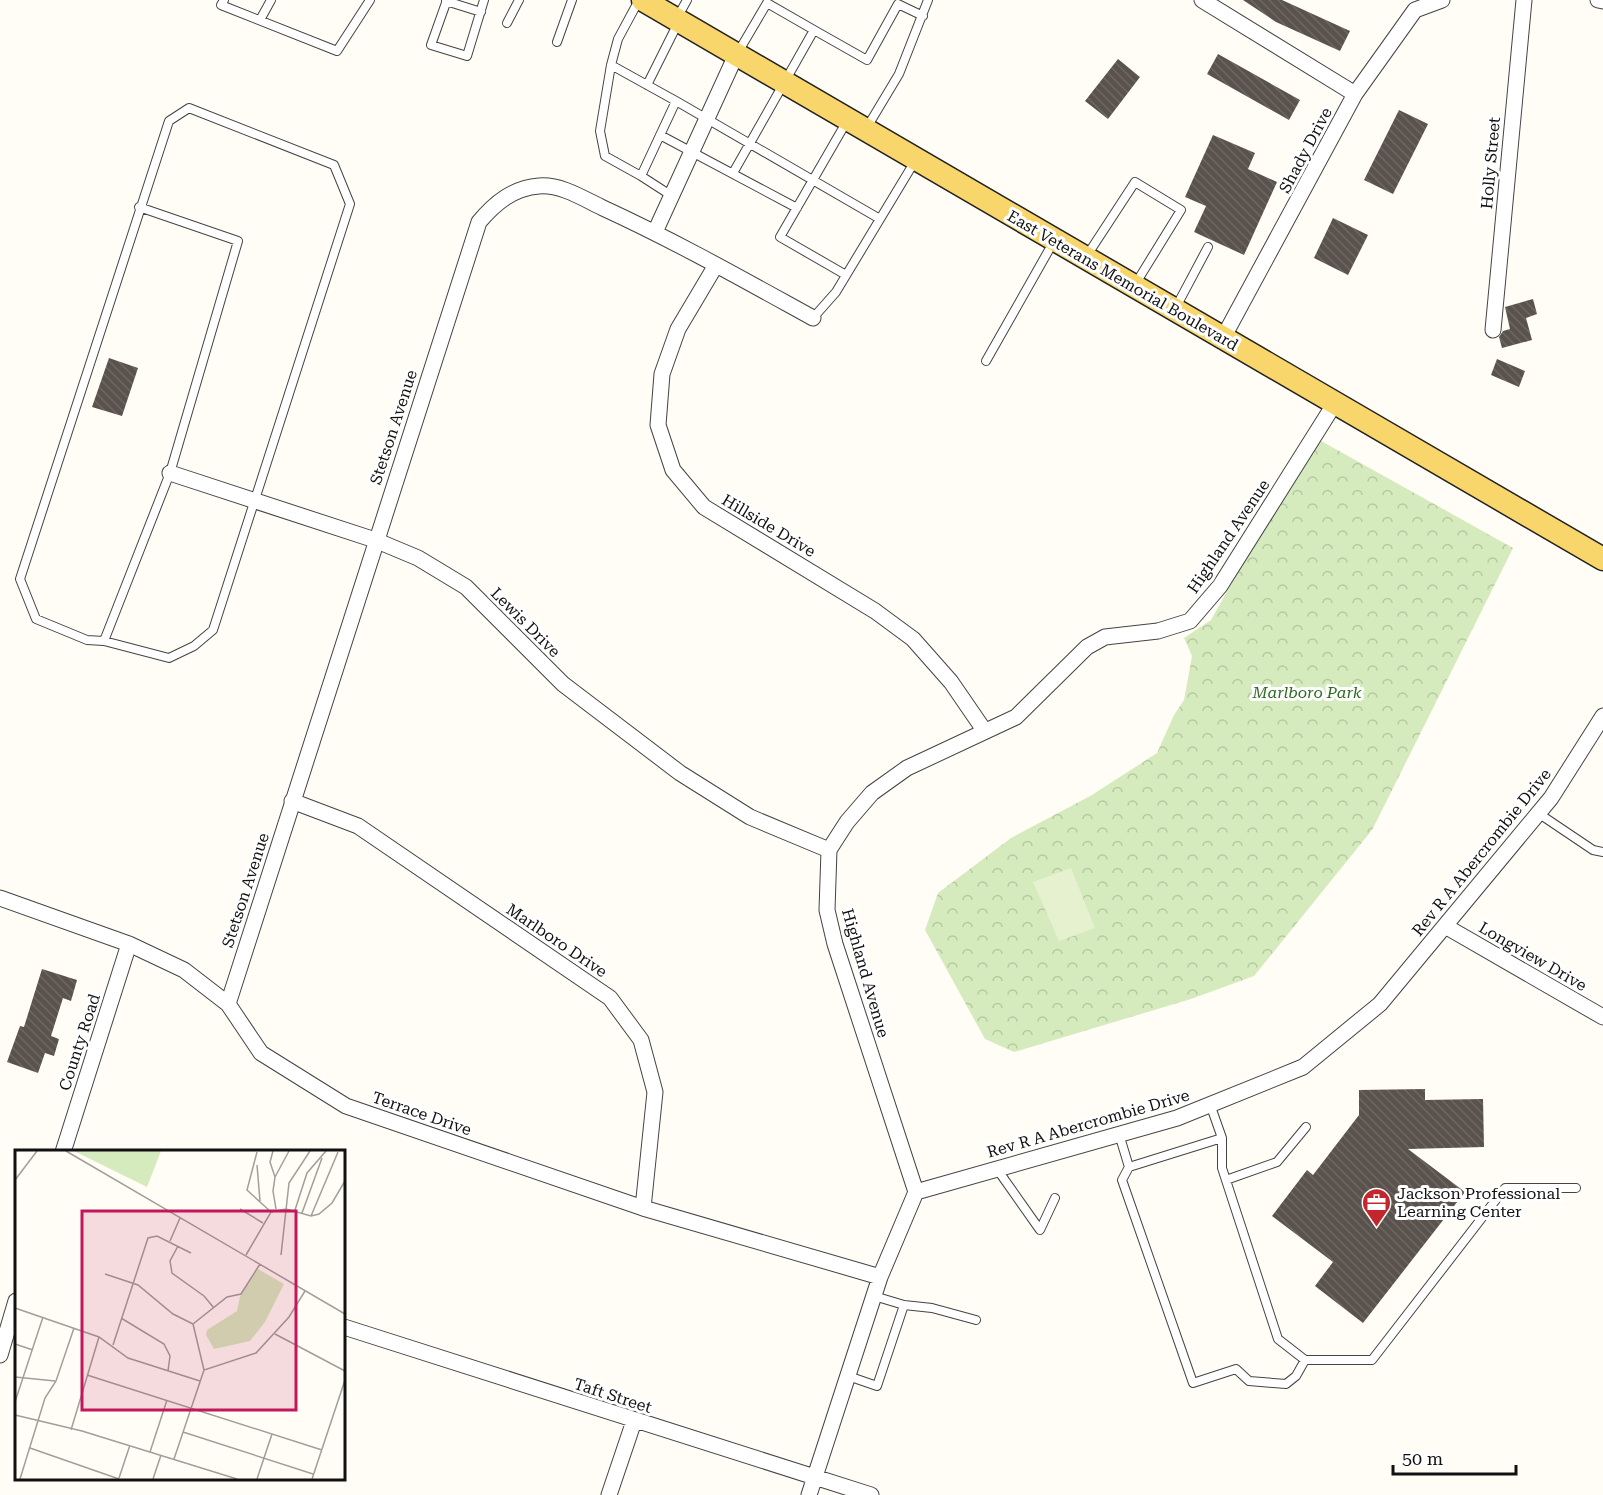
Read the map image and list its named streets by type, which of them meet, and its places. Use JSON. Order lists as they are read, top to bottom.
{
  "streets": {
    "main road": ["East Veterans Memorial Boulevard"],
    "street": [
      "Shady Drive",
      "Holly Street",
      "Stetson Avenue",
      "Hillside Drive",
      "Highland Avenue",
      "Lewis Drive",
      "Rev R A Abercrombie Drive",
      "Marlboro Drive",
      "Longview Drive",
      "County Road",
      "Terrace Drive",
      "Taft Street"
    ]
  },
  "crossings": [
    ["Shady Drive", "East Veterans Memorial Boulevard"],
    ["East Veterans Memorial Boulevard", "Highland Avenue"],
    ["Stetson Avenue", "Hillside Drive"],
    ["Stetson Avenue", "Lewis Drive"],
    ["Stetson Avenue", "Marlboro Drive"],
    ["Stetson Avenue", "Terrace Drive"],
    ["Hillside Drive", "Highland Avenue"],
    ["Highland Avenue", "Lewis Drive"],
    ["Highland Avenue", "Rev R A Abercrombie Drive"],
    ["Rev R A Abercrombie Drive", "Longview Drive"],
    ["Marlboro Drive", "Terrace Drive"],
    ["County Road", "Terrace Drive"]
  ],
  "parks": ["Marlboro Park"],
  "places": {
    "office": ["Jackson Professional Learning Center"]
  },
  "scale_bar": "50 m"
}
